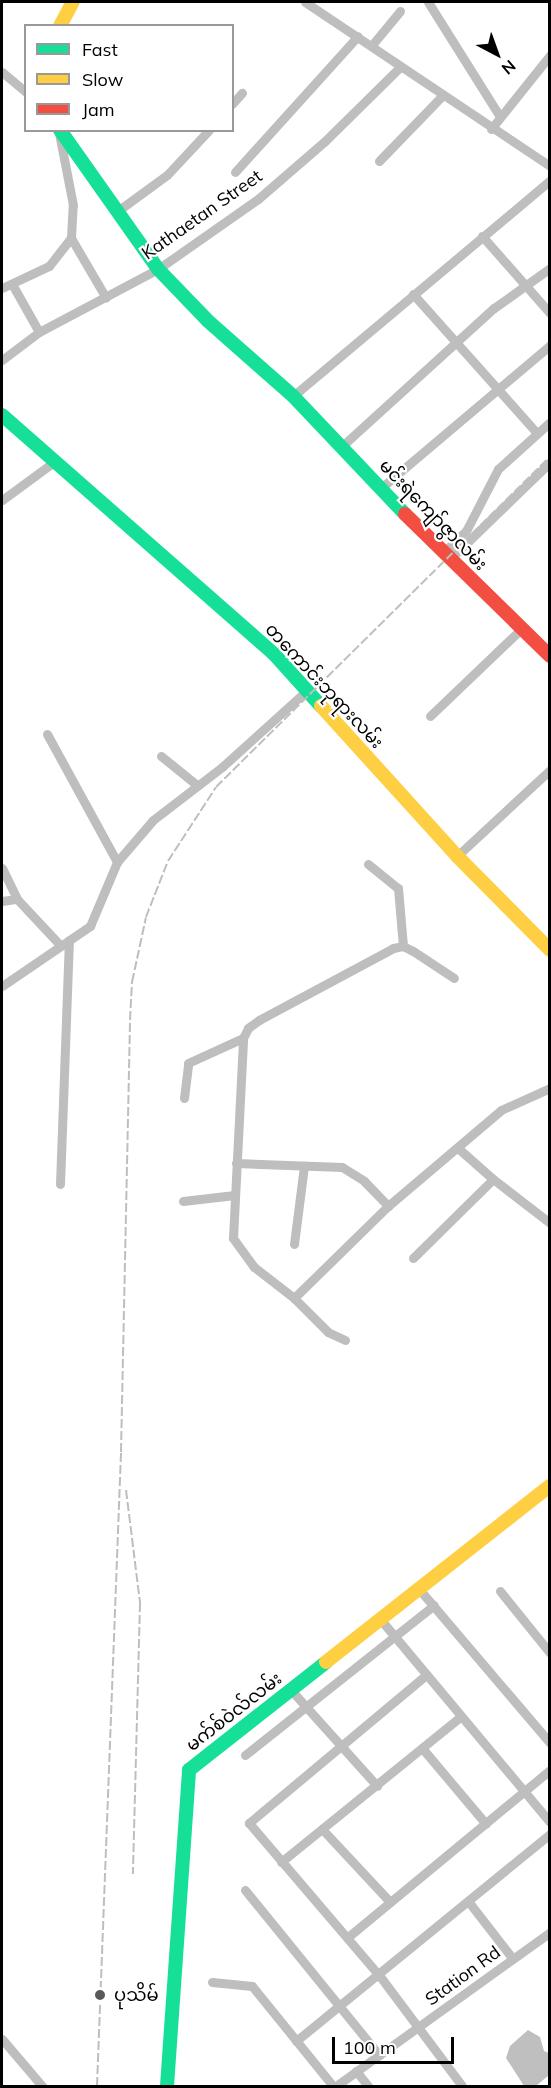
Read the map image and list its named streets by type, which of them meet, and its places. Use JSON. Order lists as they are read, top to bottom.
{
  "streets": {
    "street": [
      "Kathaetan Street",
      "မင်းရဲကျော်ဇွာလမ်း",
      "တကောင်းဘုရားလမ်း",
      "မက်စ်ဝဲလ်လမ်း",
      "Station Rd"
    ]
  },
  "crossings": [
    ["Kathaetan Street", "မင်းရဲကျော်ဇွာလမ်း"]
  ],
  "places": ["ပုသိမ်"],
  "legend": ["Fast", "Slow", "Jam"],
  "scale_bar": "100 m",
  "north": "bottom right"
}
